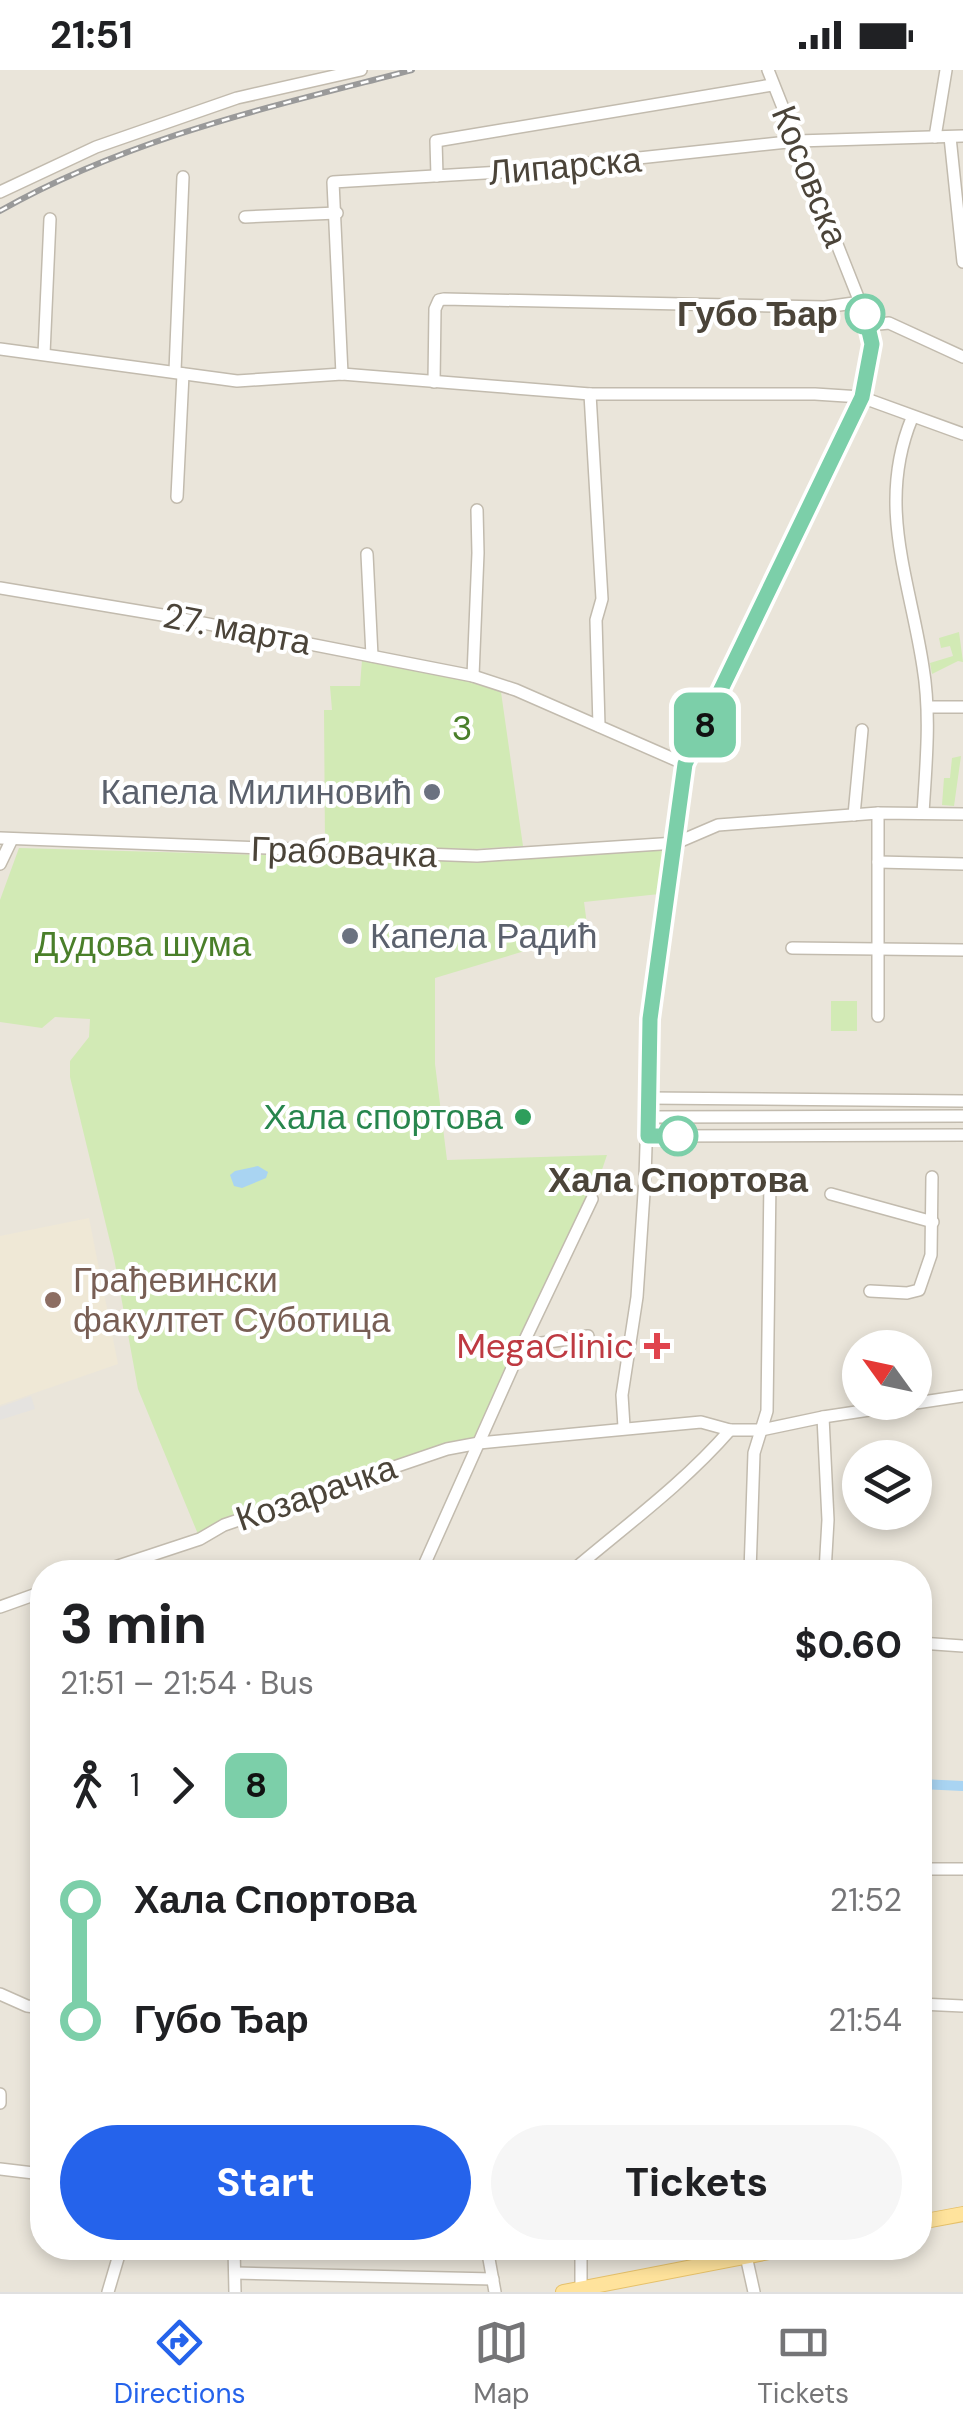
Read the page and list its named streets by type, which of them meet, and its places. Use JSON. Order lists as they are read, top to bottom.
{
  "streets": {
    "street": [
      "Липарска",
      "Косовска",
      "27. марта",
      "Грабовачка",
      "Козарачка"
    ]
  },
  "crossings": [
    ["Липарска", "Косовска"],
    ["Косовска", "27. марта"],
    ["Косовска", "Грабовачка"],
    ["Косовска", "Козарачка"]
  ],
  "parks": ["3", "Дудова шума"],
  "places": {
    "other": [
      "Губо Ђар",
      "Капела Милиновић",
      "Капела Радић",
      "Хала спортова",
      "Хала Спортова",
      "Грађевински факултет Суботица"
    ],
    "health": ["MegaClinic"]
  },
  "lines": ["bus line 8"],
  "north": "top left",
  "page": {
    "status": "21:51",
    "on_map": "8",
    "heading": ["3 min", "21:51 – 21:54 · Bus", "$0.60"],
    "legs": ["1", "8"],
    "list": [
      {
        "name": "Хала Спортова",
        "value": "21:52"
      },
      {
        "name": "Губо Ђар",
        "value": "21:54"
      }
    ],
    "buttons": ["Start", "Tickets"],
    "tabs": ["Directions", "Map", "Tickets"]
  }
}
